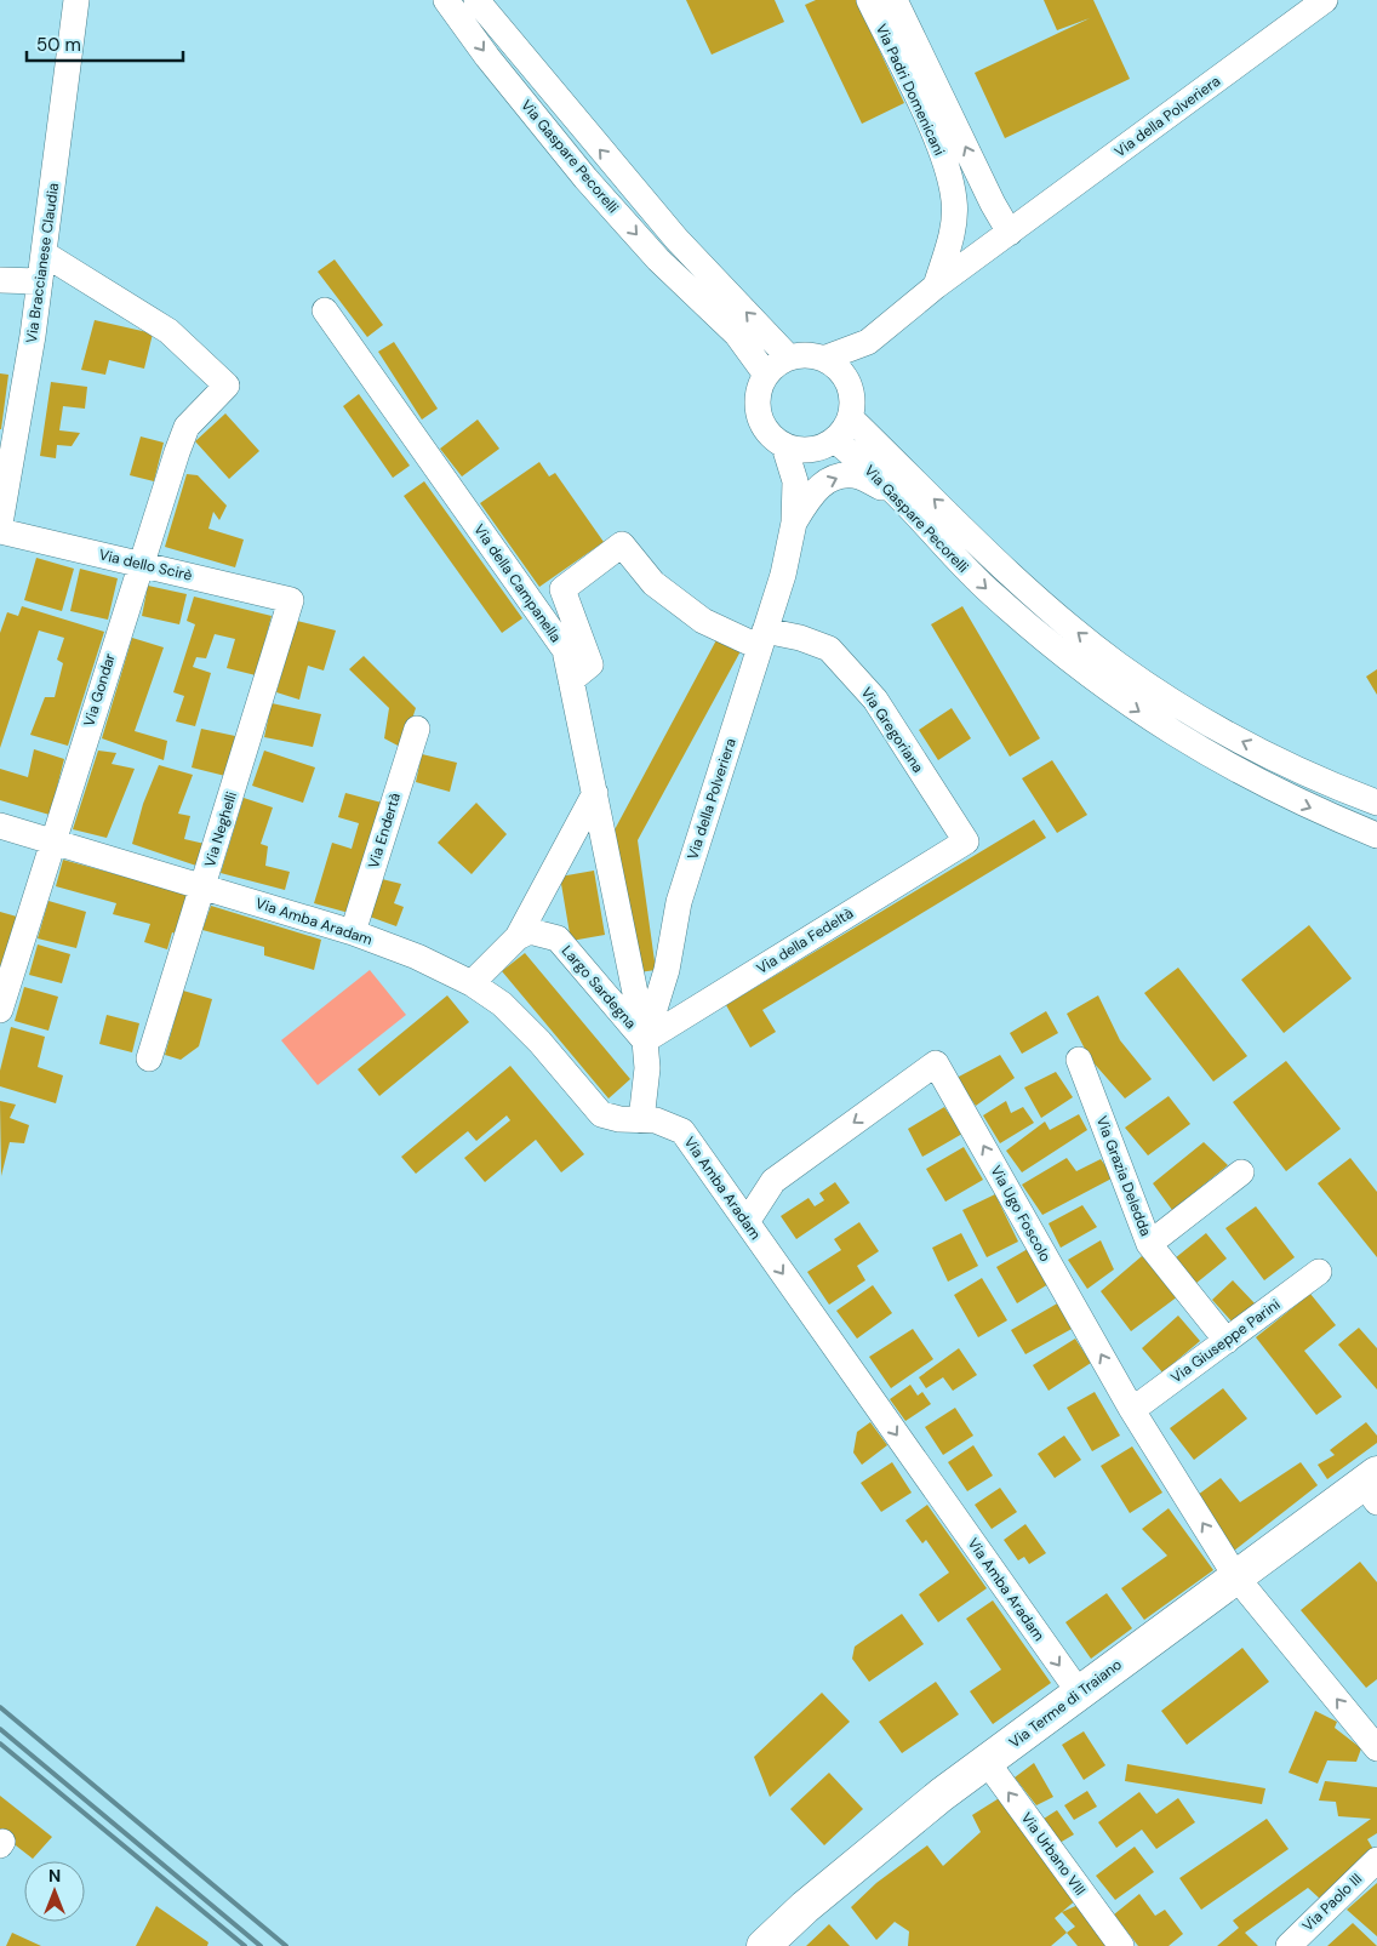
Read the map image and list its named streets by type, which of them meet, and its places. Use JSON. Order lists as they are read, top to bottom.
{
  "streets": {
    "main road": ["Via Terme di Traiano"],
    "street": [
      "Via Padri Domenicani",
      "Via della Polveriera",
      "Via Gaspare Pecorelli",
      "Via Braccianese Claudia",
      "Via dello Scirè",
      "Via della Campanella",
      "Via Gondar",
      "Via Gregoriana",
      "Via Neghelli",
      "Via Endertà",
      "Via Amba Aradam",
      "Via della Fedeltà",
      "Largo Sardegna",
      "Via Grazia Deledda",
      "Via Ugo Foscolo",
      "Via Giuseppe Parini",
      "Via Urbano VIII",
      "Via Paolo III"
    ]
  },
  "crossings": [
    ["Via Padri Domenicani", "Via della Polveriera"],
    ["Via della Polveriera", "Via Gaspare Pecorelli"],
    ["Via della Polveriera", "Via della Campanella"],
    ["Via della Polveriera", "Via Gregoriana"],
    ["Via della Polveriera", "Via Amba Aradam"],
    ["Via della Polveriera", "Via della Fedeltà"],
    ["Via della Polveriera", "Largo Sardegna"],
    ["Via Braccianese Claudia", "Via Gondar"],
    ["Via dello Scirè", "Via Gondar"],
    ["Via dello Scirè", "Via Neghelli"],
    ["Via della Campanella", "Via Gregoriana"],
    ["Via della Campanella", "Via della Fedeltà"],
    ["Via della Campanella", "Largo Sardegna"],
    ["Via Gondar", "Via Amba Aradam"],
    ["Via Gregoriana", "Via della Fedeltà"],
    ["Via Neghelli", "Via Amba Aradam"],
    ["Via Endertà", "Via Amba Aradam"],
    ["Via Amba Aradam", "Via Ugo Foscolo"],
    ["Via Amba Aradam", "Via Terme di Traiano"],
    ["Via della Fedeltà", "Largo Sardegna"],
    ["Via Grazia Deledda", "Via Giuseppe Parini"],
    ["Via Ugo Foscolo", "Via Giuseppe Parini"],
    ["Via Ugo Foscolo", "Via Terme di Traiano"],
    ["Via Terme di Traiano", "Via Urbano VIII"]
  ],
  "one_way": ["Via Amba Aradam", "Via Urbano VIII"],
  "scale_bar": "50 m",
  "north": "top"
}
